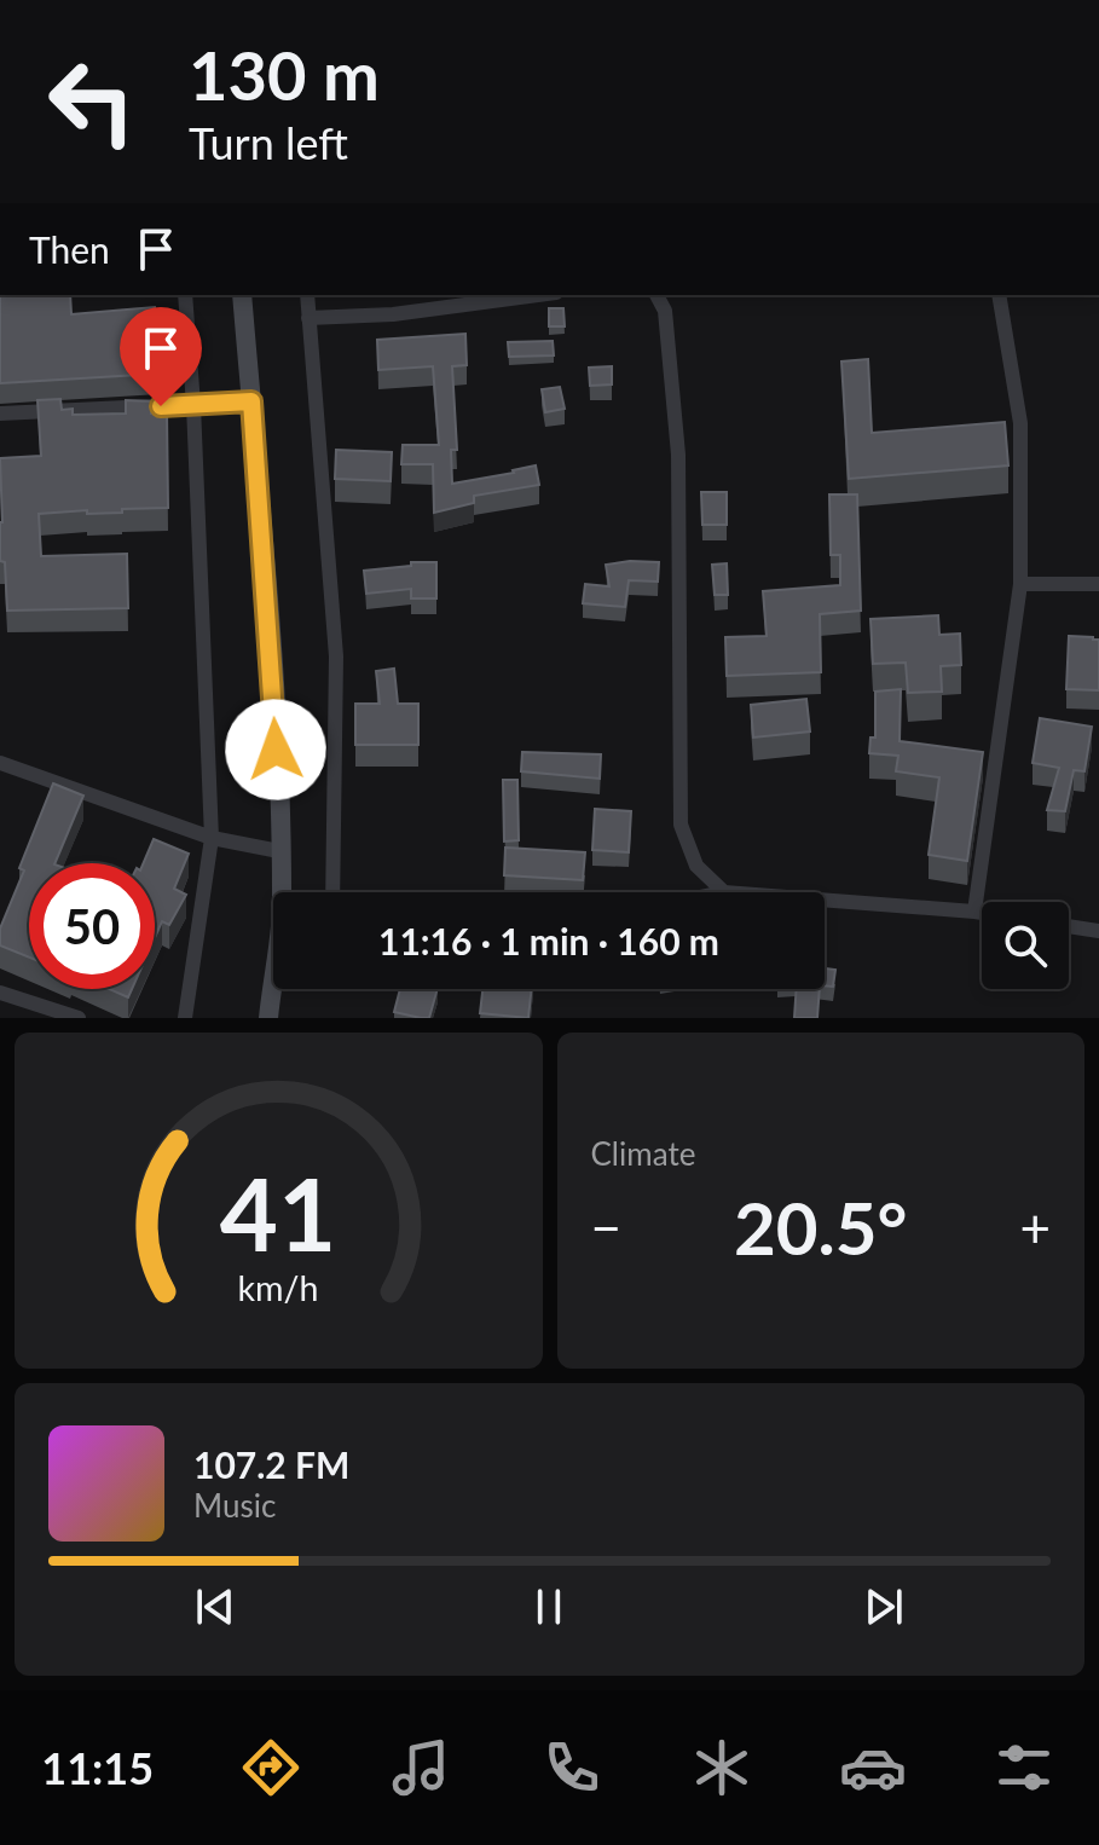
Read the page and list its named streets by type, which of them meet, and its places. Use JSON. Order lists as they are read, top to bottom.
{
  "page": {
    "turn": ["130 m", "Turn left"],
    "then": "Then",
    "limit": "50",
    "trip": "11:16 · 1 min · 160 m",
    "tile": "Climate",
    "heat": ["−", "20.5°", "+"],
    "song": ["107.2 FM", "Music"],
    "tabs": "11:15",
    "gauge": ["41", "km/h"]
  }
}
